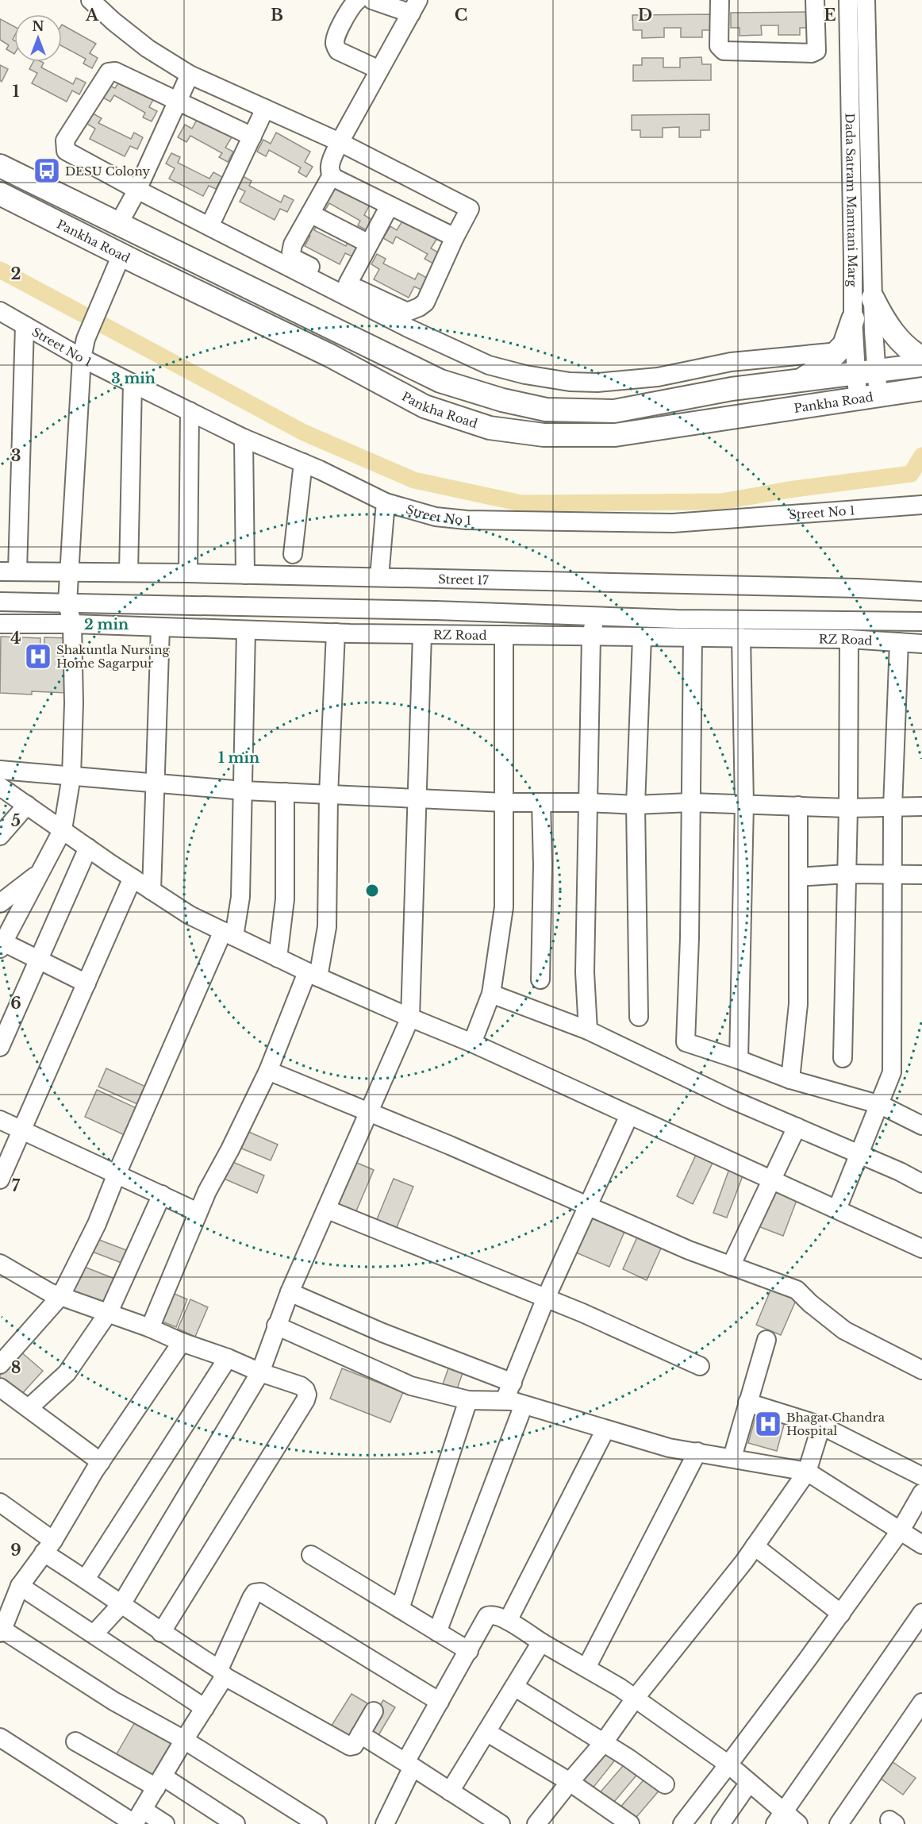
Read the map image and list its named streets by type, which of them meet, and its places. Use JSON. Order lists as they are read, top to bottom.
{
  "streets": {
    "main road": ["Pankha Road"],
    "street": [
      "Dada Satram Mamtani Marg",
      "Street No 1",
      "Street 17",
      "RZ Road"
    ]
  },
  "crossings": [
    ["Dada Satram Mamtani Marg", "Pankha Road"]
  ],
  "places": {
    "bus stop": ["DESU Colony"],
    "hospital": ["Shakuntla Nursing Home Sagarpur", "Bhagat Chandra Hospital"]
  },
  "north": "top",
  "grid": {
    "columns": [
      "A",
      "B",
      "C",
      "D",
      "E"
    ],
    "rows": [
      "1",
      "2",
      "3",
      "4",
      "5",
      "6",
      "7",
      "8",
      "9"
    ]
  },
  "rings": ["3 min", "2 min", "1 min"]
}
